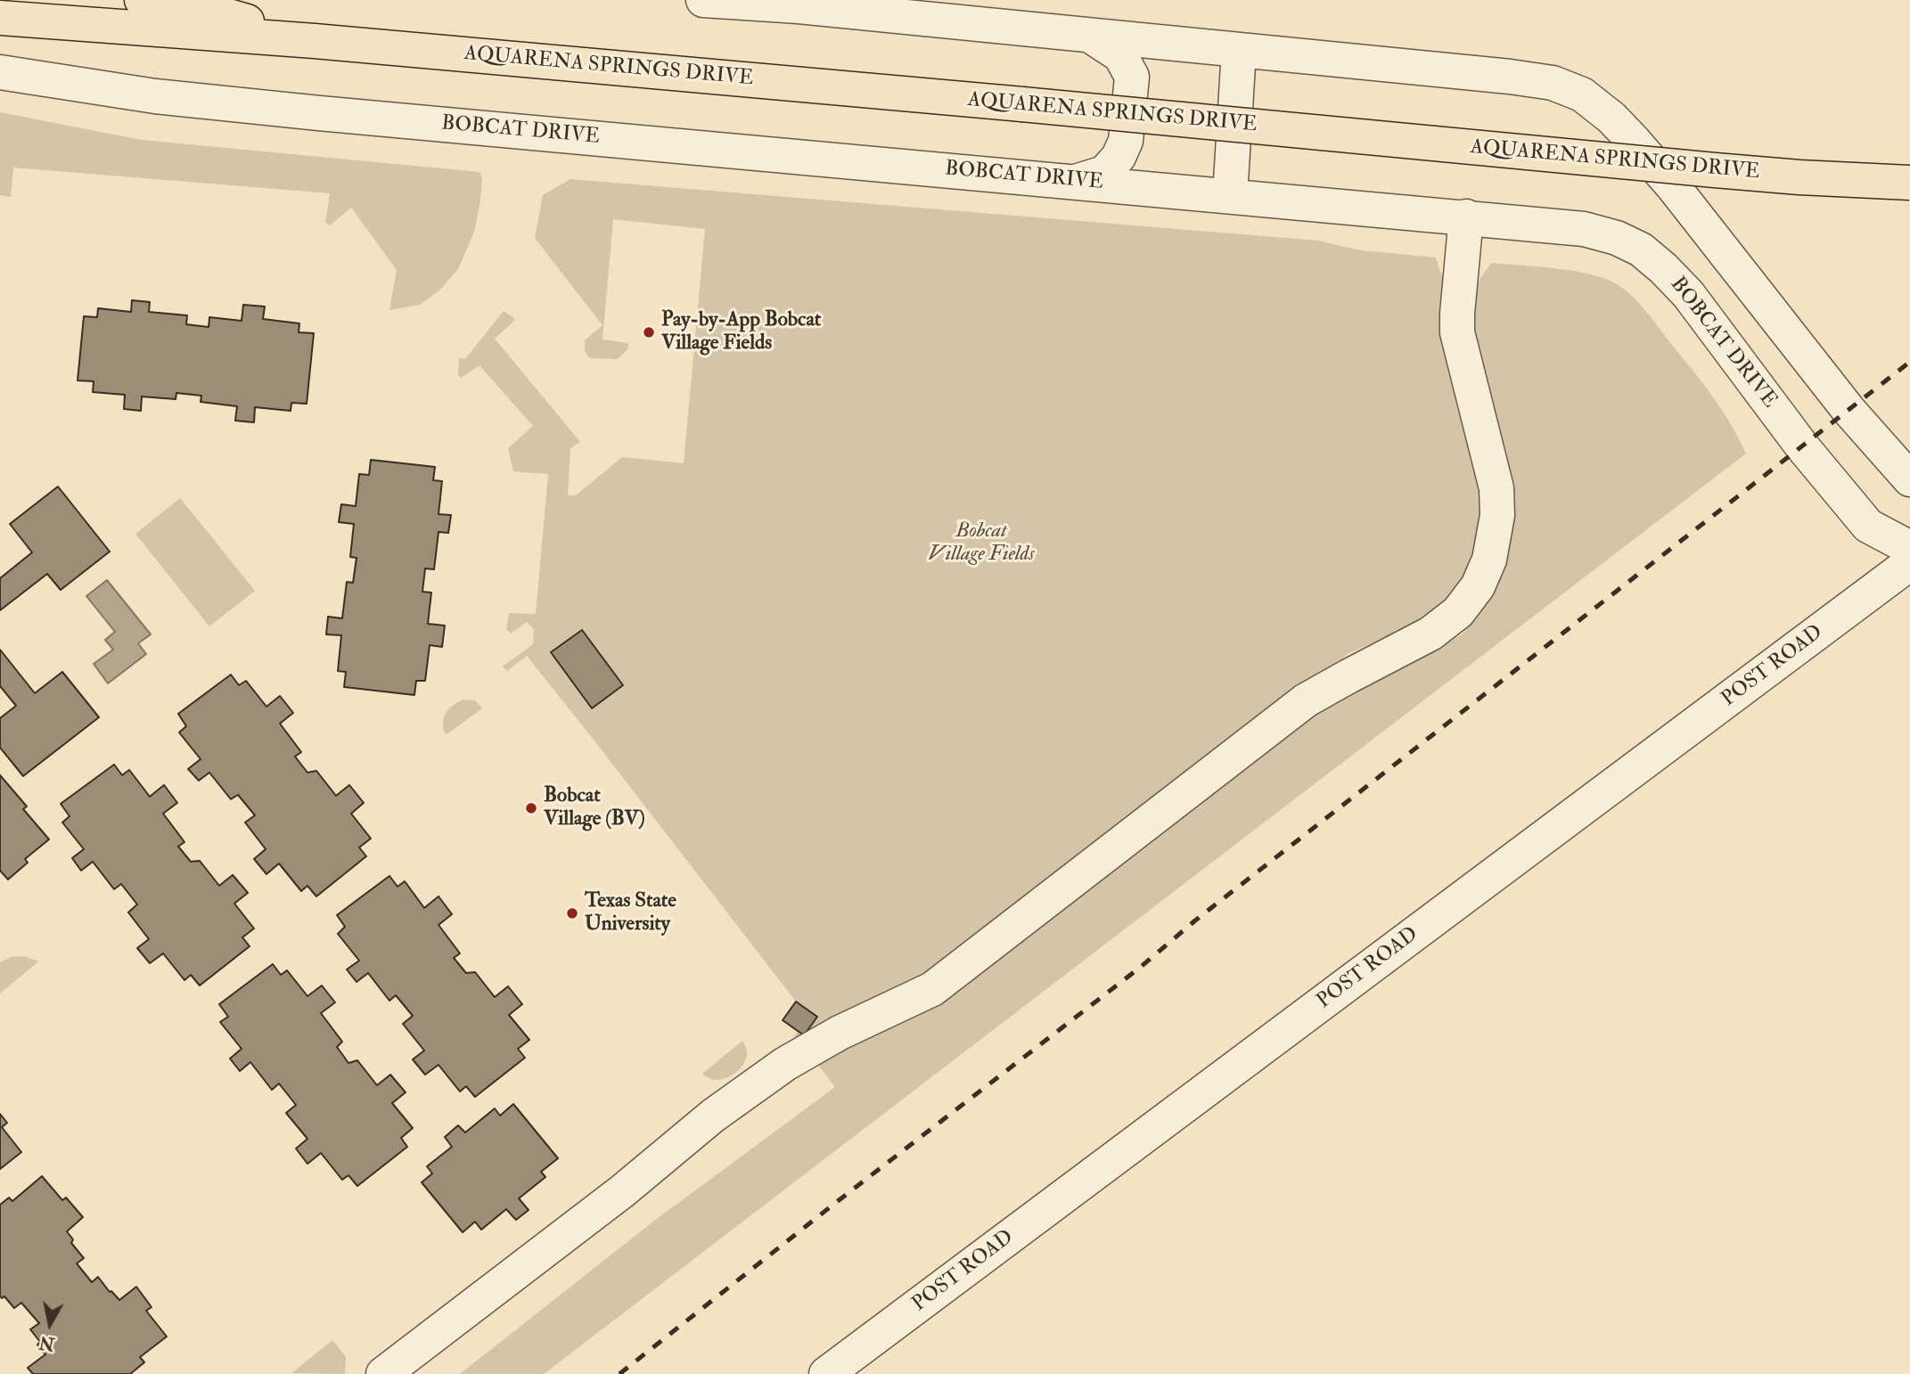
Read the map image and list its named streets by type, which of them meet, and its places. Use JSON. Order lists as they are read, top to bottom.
{
  "streets": {
    "main road": ["AQUARENA SPRINGS DRIVE"],
    "street": ["BOBCAT DRIVE", "POST ROAD"]
  },
  "parks": ["Bobcat Village Fields"],
  "places": ["Pay-by-App Bobcat Village Fields", "Bobcat Village (BV)", "Texas State University"],
  "north": "bottom"
}
